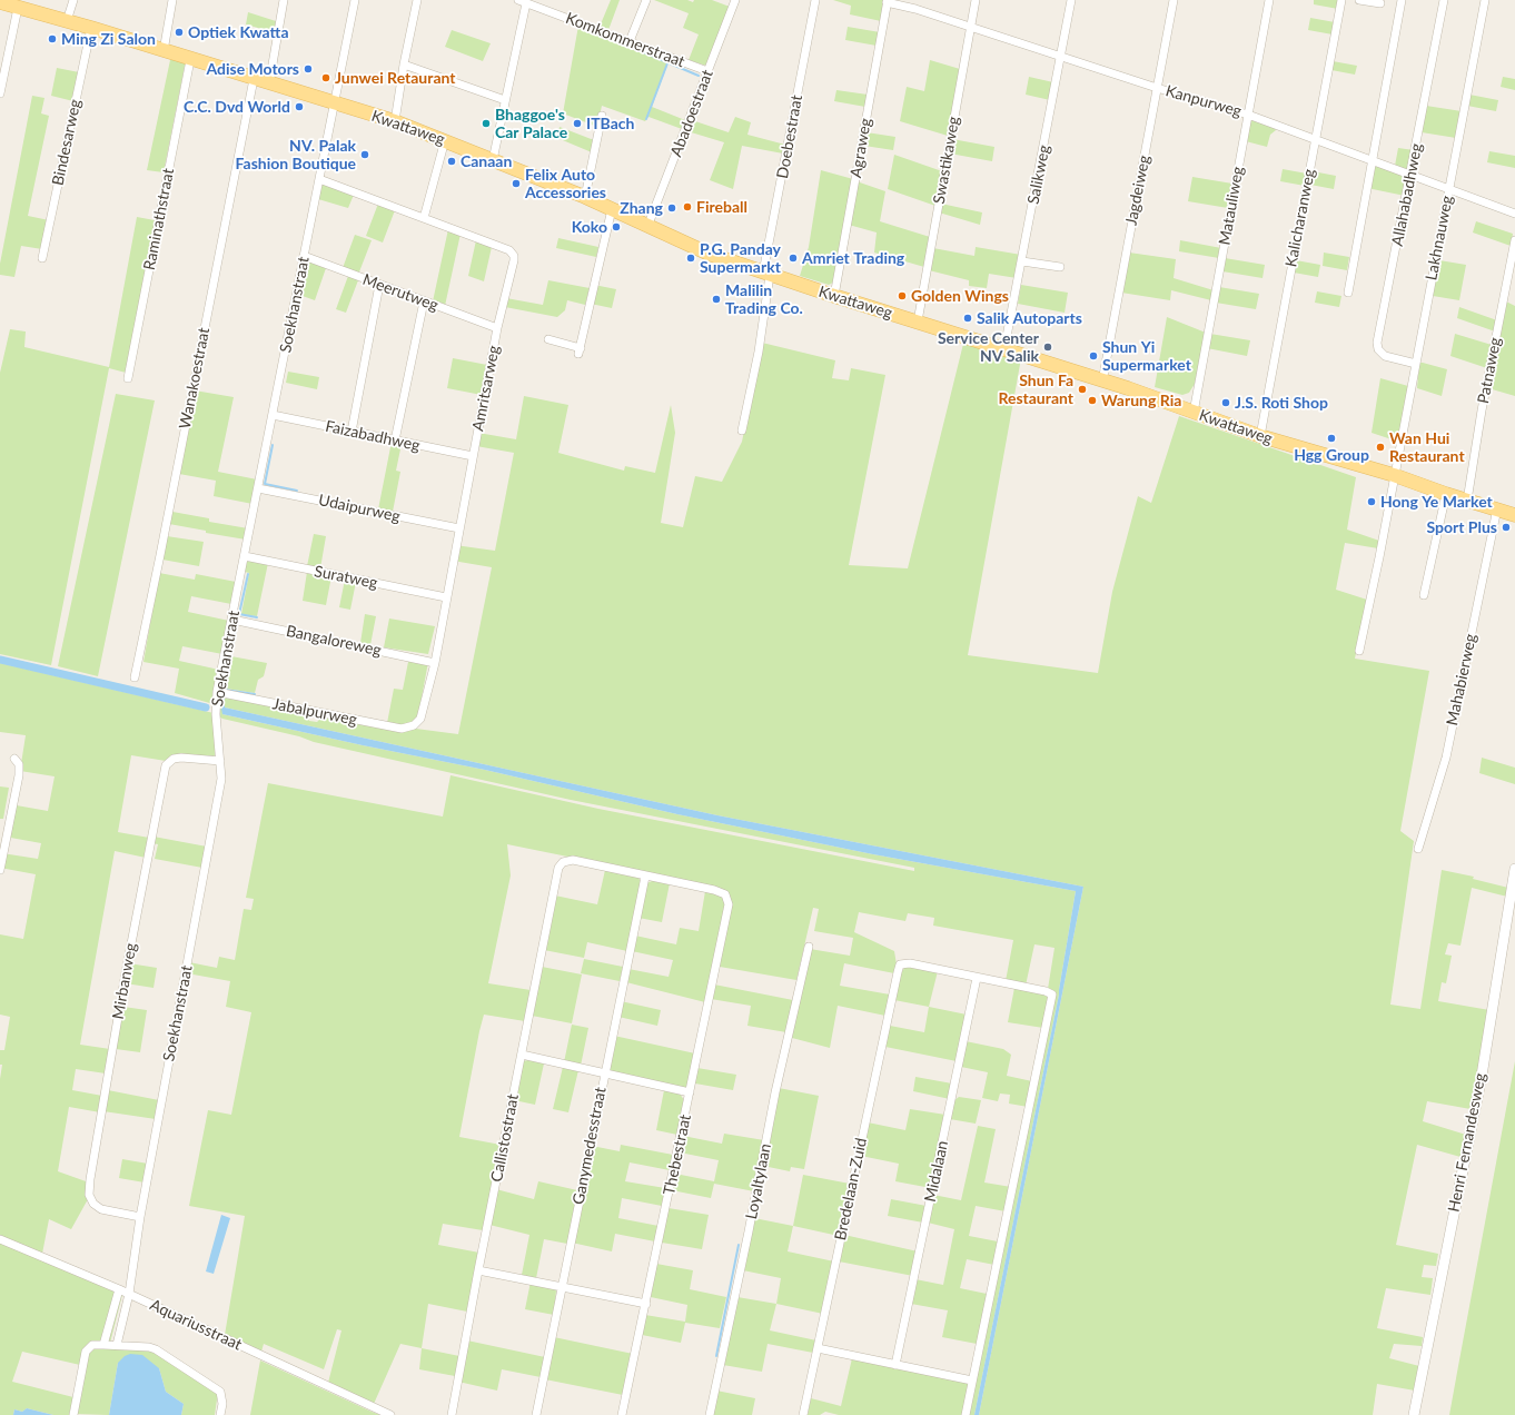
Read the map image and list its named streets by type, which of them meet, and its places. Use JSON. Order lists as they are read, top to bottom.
{
  "streets": {
    "main road": ["Kwattaweg"],
    "street": [
      "Komkommerstraat",
      "Kanpurweg",
      "Abadoestraat",
      "Doebestraat",
      "Bindesarweg",
      "Agraweg",
      "Swastikaweg",
      "Salikweg",
      "Jagdeiweg",
      "Allahabadhweg",
      "Matauliweg",
      "Kalicharanweg",
      "Raminathstraat",
      "Lakhnauweg",
      "Meerutweg",
      "Soekhanstraat",
      "Patnaweg",
      "Wanakoestraat",
      "Amritsarweg",
      "Faizabadhweg",
      "Udaipurweg",
      "Suratweg",
      "Bangaloreweg",
      "Mahabierweg",
      "Jabalpurweg",
      "Mirbanweg",
      "Callistostraat",
      "Henri Fernandesweg",
      "Ganymedesstraat",
      "Thebestraat",
      "Midalaan",
      "Loyaltylaan",
      "Bredelaan-Zuid",
      "Aquariusstraat"
    ]
  },
  "crossings": [
    ["Komkommerstraat", "Abadoestraat"],
    ["Kanpurweg", "Agraweg"],
    ["Kanpurweg", "Swastikaweg"],
    ["Kanpurweg", "Salikweg"],
    ["Kanpurweg", "Jagdeiweg"],
    ["Kanpurweg", "Allahabadhweg"],
    ["Kanpurweg", "Matauliweg"],
    ["Kanpurweg", "Kalicharanweg"],
    ["Kanpurweg", "Lakhnauweg"],
    ["Abadoestraat", "Kwattaweg"],
    ["Kwattaweg", "Doebestraat"],
    ["Kwattaweg", "Bindesarweg"],
    ["Kwattaweg", "Agraweg"],
    ["Kwattaweg", "Swastikaweg"],
    ["Kwattaweg", "Salikweg"],
    ["Kwattaweg", "Jagdeiweg"],
    ["Kwattaweg", "Matauliweg"],
    ["Kwattaweg", "Kalicharanweg"],
    ["Kwattaweg", "Raminathstraat"],
    ["Kwattaweg", "Lakhnauweg"],
    ["Kwattaweg", "Soekhanstraat"],
    ["Kwattaweg", "Patnaweg"],
    ["Kwattaweg", "Wanakoestraat"],
    ["Kwattaweg", "Mahabierweg"],
    ["Allahabadhweg", "Lakhnauweg"],
    ["Meerutweg", "Soekhanstraat"],
    ["Meerutweg", "Amritsarweg"],
    ["Soekhanstraat", "Amritsarweg"],
    ["Soekhanstraat", "Faizabadhweg"],
    ["Soekhanstraat", "Udaipurweg"],
    ["Soekhanstraat", "Suratweg"],
    ["Soekhanstraat", "Bangaloreweg"],
    ["Soekhanstraat", "Jabalpurweg"],
    ["Soekhanstraat", "Mirbanweg"],
    ["Soekhanstraat", "Aquariusstraat"],
    ["Amritsarweg", "Faizabadhweg"],
    ["Amritsarweg", "Udaipurweg"],
    ["Amritsarweg", "Suratweg"],
    ["Amritsarweg", "Bangaloreweg"],
    ["Amritsarweg", "Jabalpurweg"],
    ["Callistostraat", "Ganymedesstraat"],
    ["Callistostraat", "Thebestraat"],
    ["Ganymedesstraat", "Thebestraat"],
    ["Midalaan", "Bredelaan-Zuid"]
  ],
  "places": [
    "Optiek Kwatta",
    "Ming Zi Salon",
    "Adise Motors",
    "Junwei Retaurant",
    "C.C. Dvd World",
    "Bhaggoe's Car Palace",
    "ITBach",
    "NV. Palak Fashion Boutique",
    "Canaan",
    "Felix Auto Accessories",
    "Fireball",
    "Zhang",
    "Koko",
    "P.G. Panday Supermarkt",
    "Amriet Trading",
    "Golden Wings",
    "Malilin Trading Co.",
    "Salik Autoparts",
    "Service Center NV Salik",
    "Shun Yi Supermarket",
    "Shun Fa Restaurant",
    "Warung Ria",
    "J.S. Roti Shop",
    "Hgg Group",
    "Wan Hui Restaurant",
    "Hong Ye Market",
    "Sport Plus"
  ]
}
